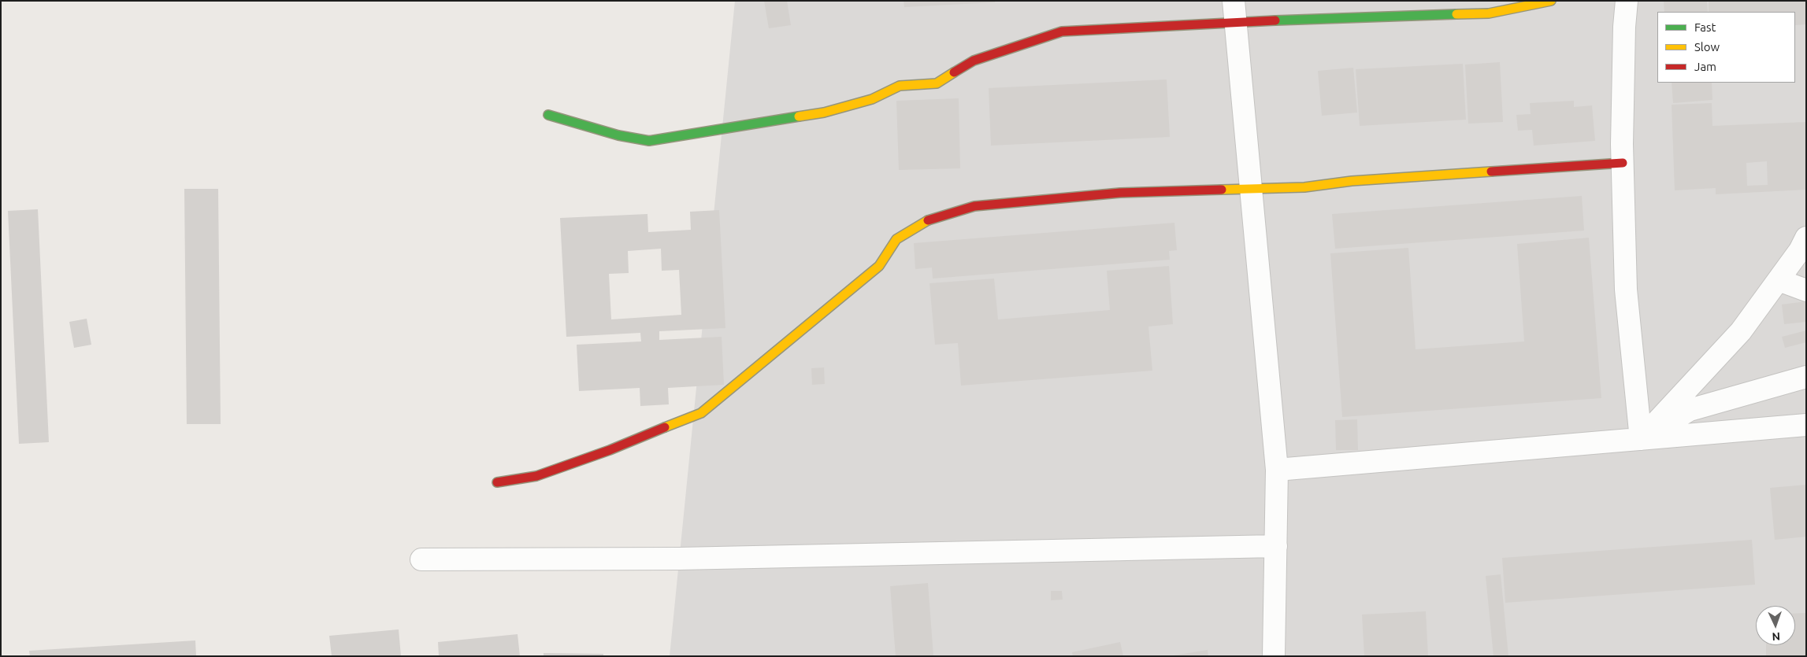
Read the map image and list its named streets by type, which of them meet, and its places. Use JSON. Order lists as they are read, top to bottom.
{
  "legend": ["Fast", "Slow", "Jam"],
  "north": "bottom"
}
